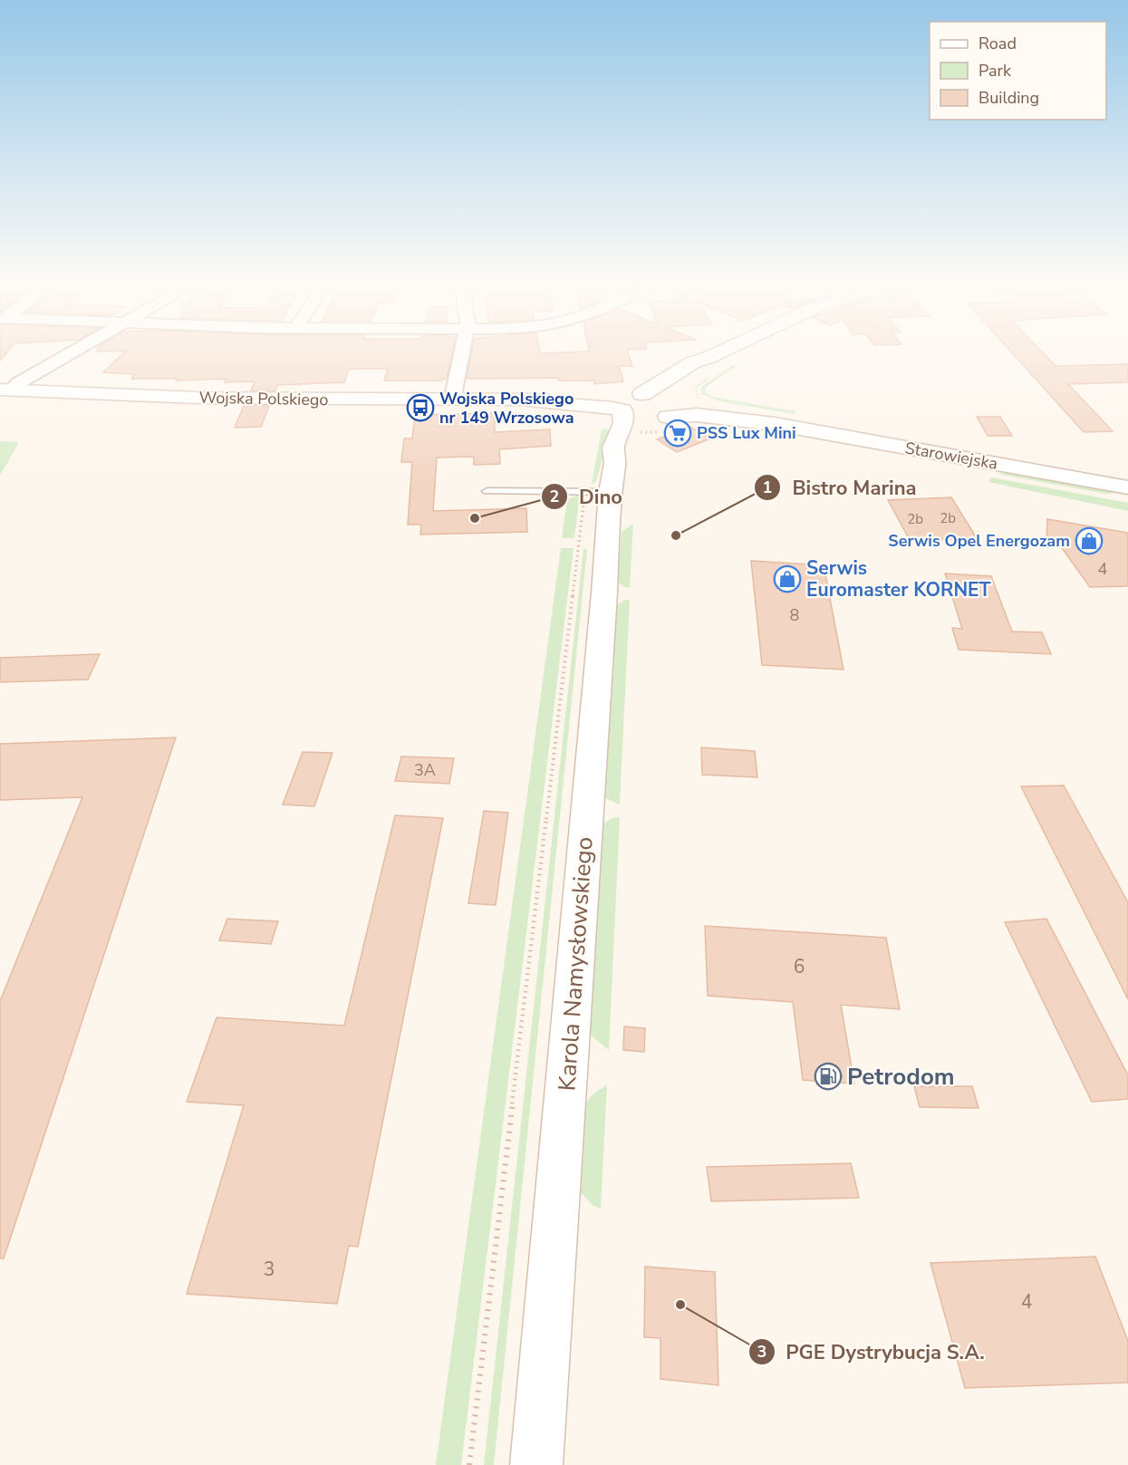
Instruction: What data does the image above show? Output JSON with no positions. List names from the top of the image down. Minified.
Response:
{"streets":{"street":["Wojska Polskiego","Starowiejska","Karola Namysłowskiego"]},"crossings":[["Wojska Polskiego","Starowiejska"]],"places":{"bus stop":["Wojska Polskiego nr 149 Wrzosowa"],"supermarket":["PSS Lux Mini"],"other":["Dino","Bistro Marina","PGE Dystrybucja S.A."],"shop":["Serwis Opel Energozam","Serwis Euromaster KORNET"],"fuel station":["Petrodom"]},"house_numbers":["2b","2b","4","8","3A","6","3","4"],"legend":["Road","Park","Building"]}
